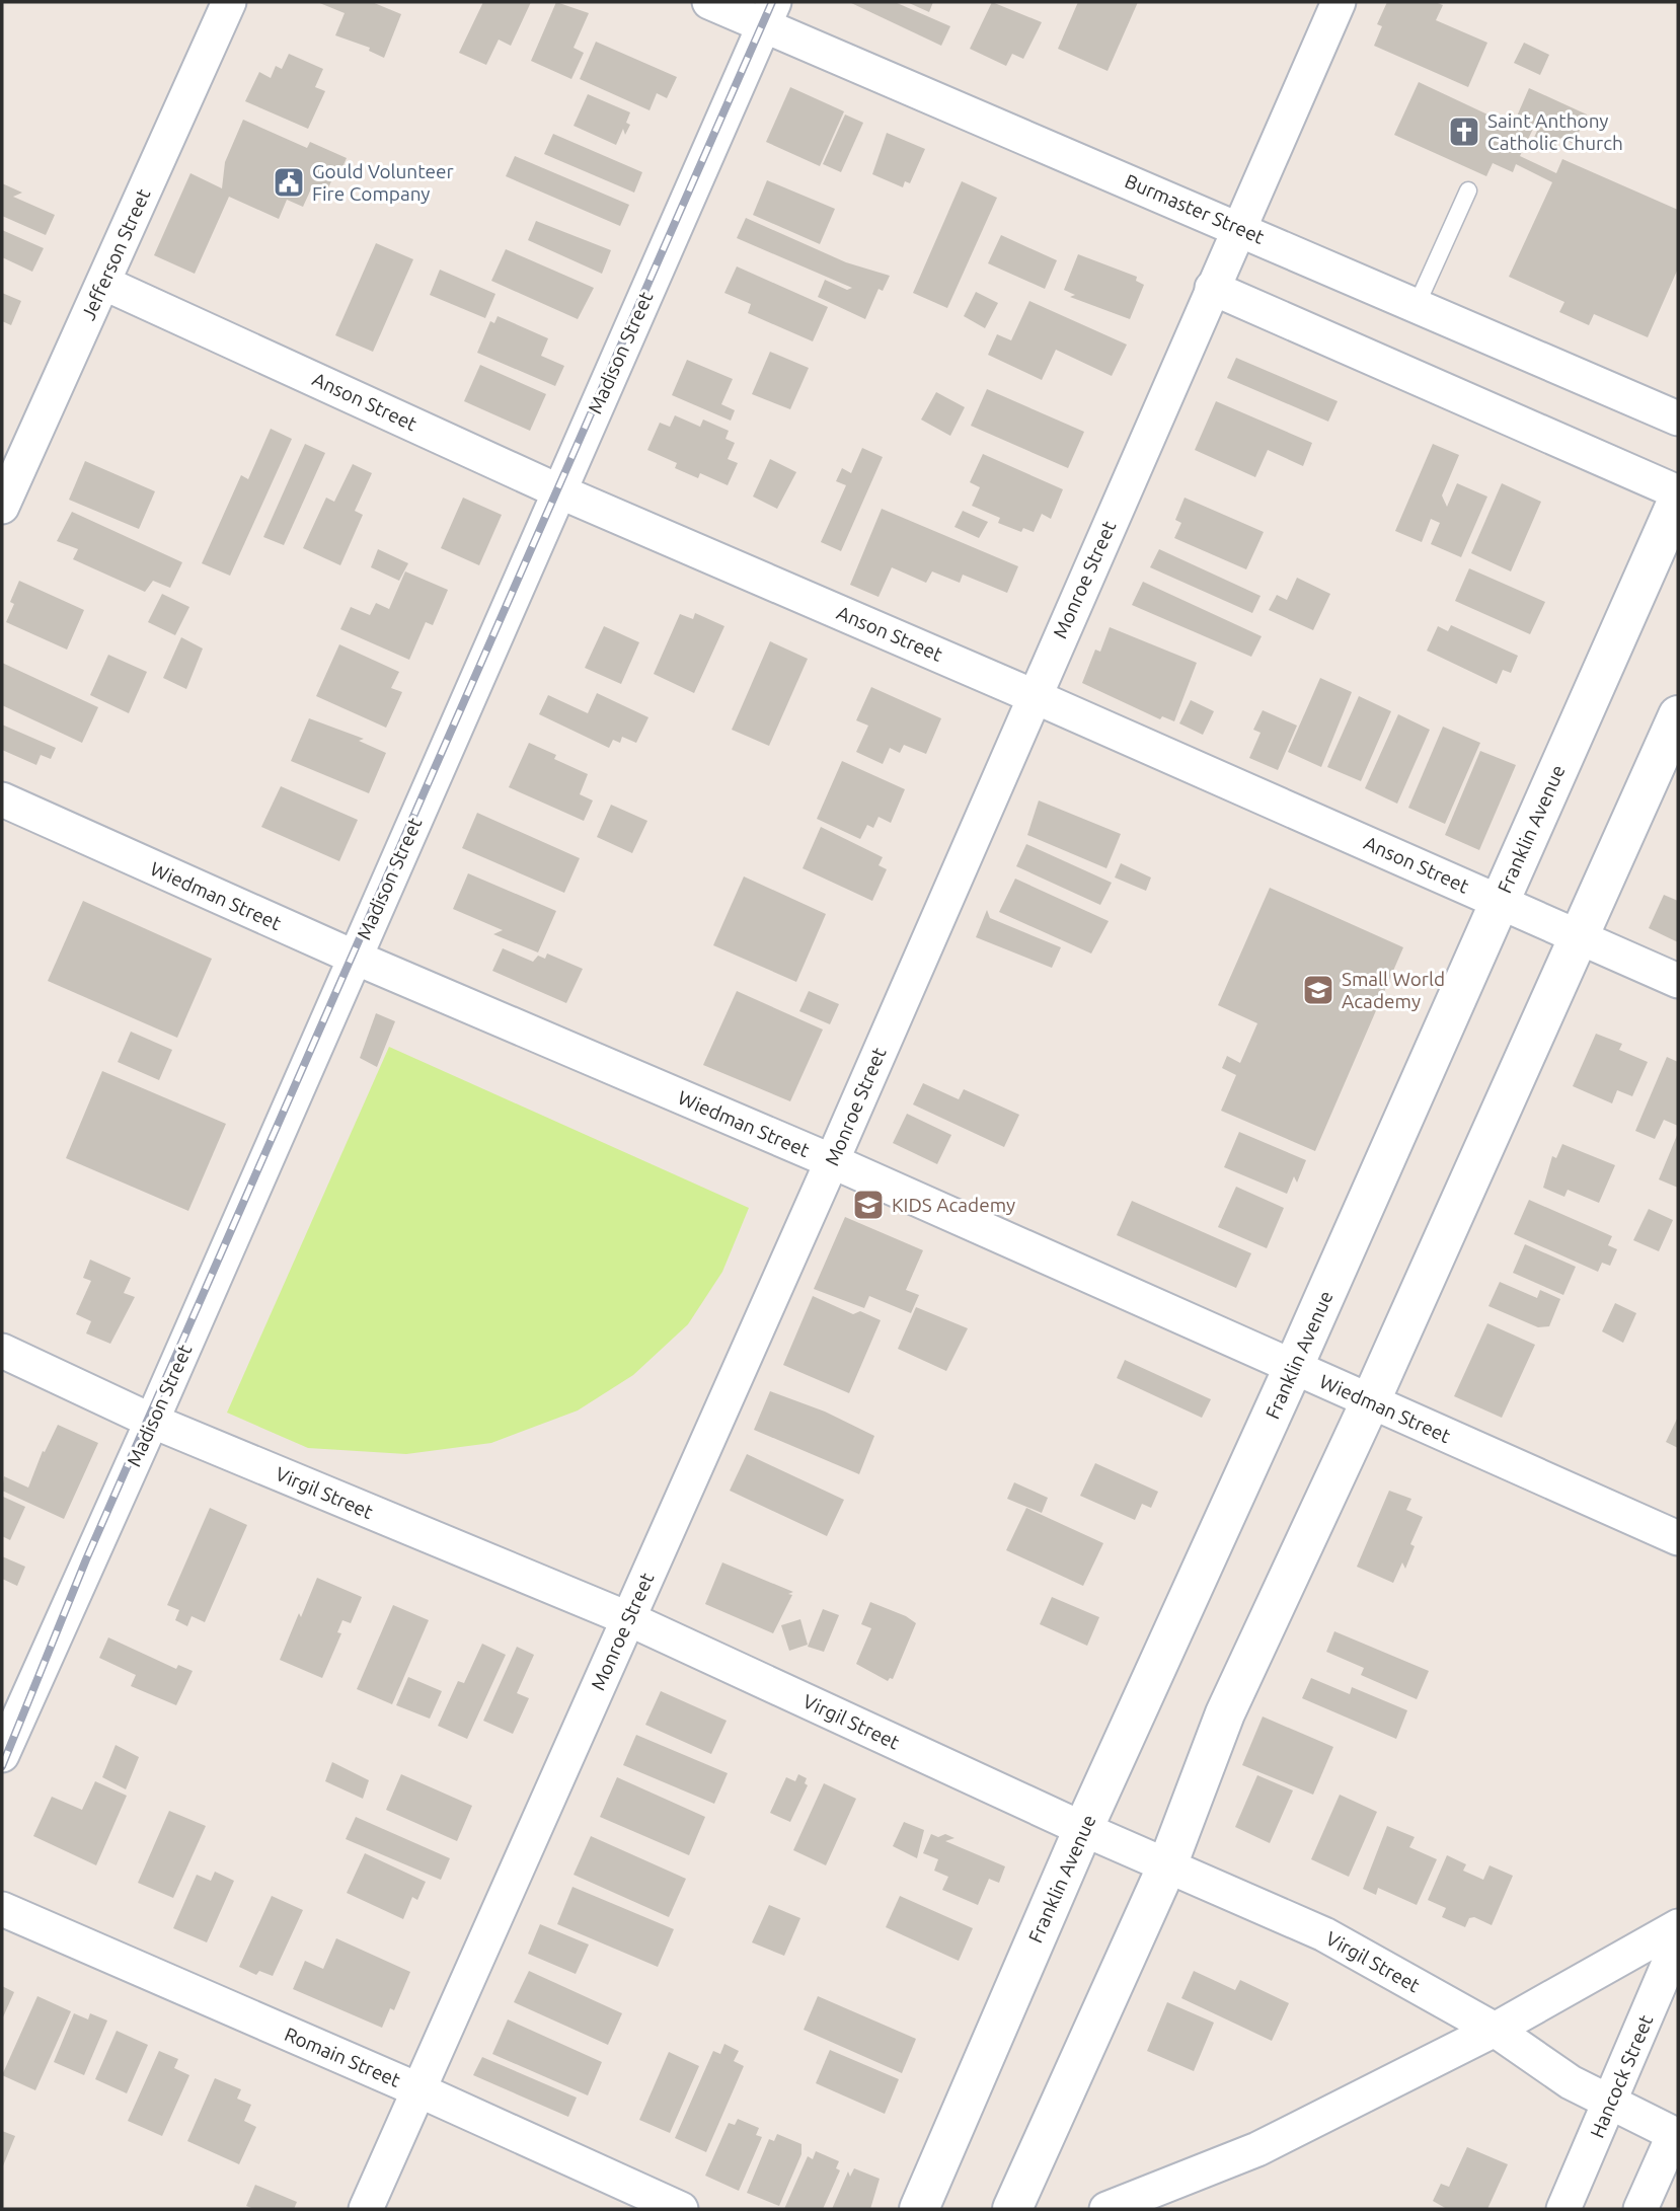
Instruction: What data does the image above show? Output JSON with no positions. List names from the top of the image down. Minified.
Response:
{"streets":{"main road":["Franklin Avenue"],"street":["Burmaster Street","Jefferson Street","Madison Street","Anson Street","Monroe Street","Wiedman Street","Virgil Street","Romain Street","Hancock Street"]},"crossings":[["Burmaster Street","Madison Street"],["Burmaster Street","Monroe Street"],["Jefferson Street","Anson Street"],["Madison Street","Anson Street"],["Madison Street","Wiedman Street"],["Madison Street","Virgil Street"],["Anson Street","Monroe Street"],["Anson Street","Franklin Avenue"],["Monroe Street","Wiedman Street"],["Monroe Street","Virgil Street"],["Monroe Street","Romain Street"],["Franklin Avenue","Wiedman Street"],["Franklin Avenue","Virgil Street"],["Virgil Street","Hancock Street"]],"places":{"church":["Saint Anthony Catholic Church"],"public building":["Gould Volunteer Fire Company"],"school or university":["Small World Academy","KIDS Academy"]}}
